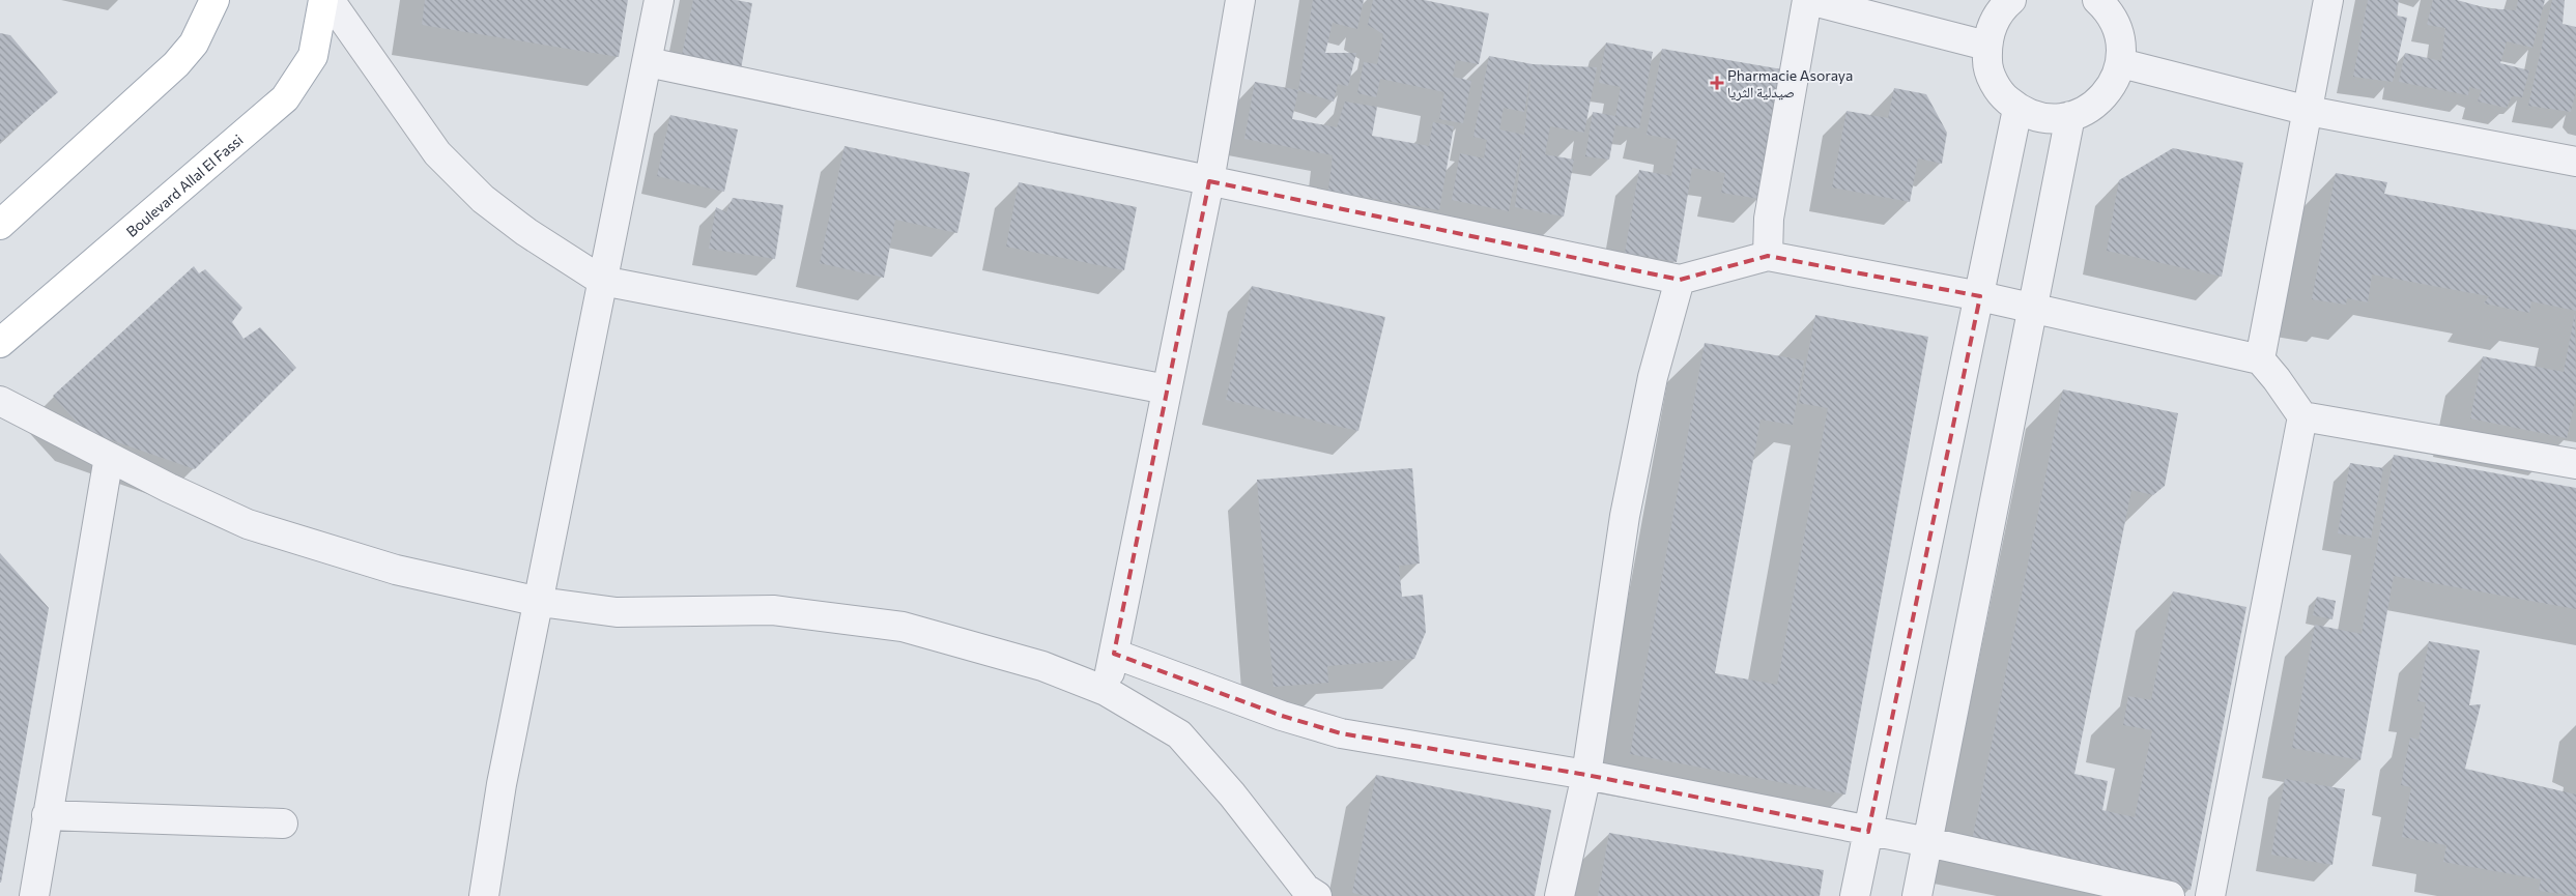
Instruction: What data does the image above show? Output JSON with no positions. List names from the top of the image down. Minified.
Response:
{"streets":{"main road":["Boulevard Allal El Fassi"]},"places":{"health":["Pharmacie Asoraya صيدلية الثريا"]}}
